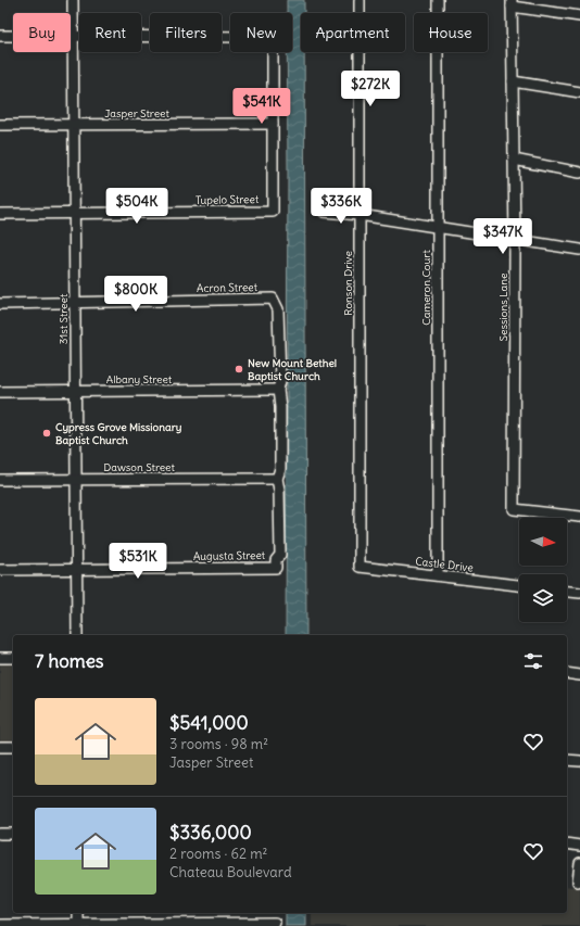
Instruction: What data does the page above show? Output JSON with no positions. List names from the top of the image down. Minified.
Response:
{"streets":{"street":["Jasper Street","Tupelo Street","Ronson Drive","Acron Street","Cameron Court","Sessions Lane","31st Street","Albany Street","Dawson Street","Augusta Street","Castle Drive"]},"crossings":[["Jasper Street","Tupelo Street"],["Jasper Street","31st Street"],["Tupelo Street","31st Street"],["Ronson Drive","Castle Drive"],["Acron Street","31st Street"],["Acron Street","Albany Street"],["Cameron Court","Castle Drive"],["31st Street","Albany Street"],["31st Street","Dawson Street"],["31st Street","Augusta Street"],["Dawson Street","Augusta Street"]],"places":["New Mount Bethel Baptist Church","Cypress Grove Missionary Baptist Church"],"north":"right","page":{"chip":["Buy","Rent","Filters","New","Apartment","House"],"price":["$272K","$541K","$504K","$336K","$347K","$800K","$531K"],"heading":"7 homes","list":[{"name":"$541,000","note":"3 rooms · 98 m² · Jasper Street"},{"name":"$336,000","note":"2 rooms · 62 m² · Chateau Boulevard"}]}}
